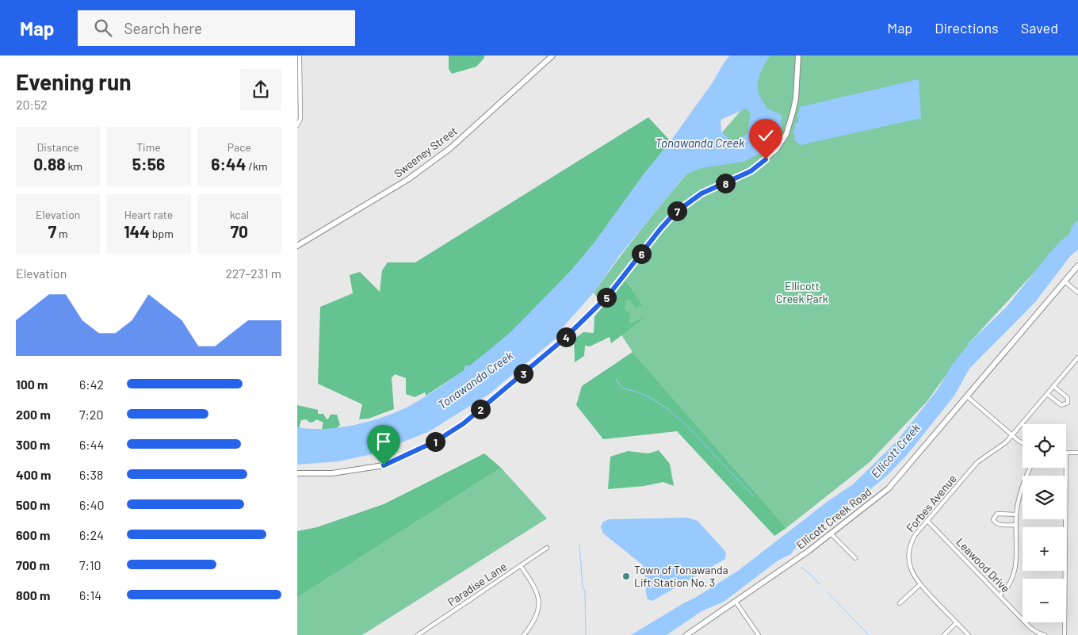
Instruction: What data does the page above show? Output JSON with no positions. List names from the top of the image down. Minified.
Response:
{"streets":{"street":["Sweeney Street","Forbes Avenue","Ellicott Creek Road","Leawood Drive","Paradise Lane"]},"crossings":[["Forbes Avenue","Leawood Drive"]],"water":["Tonawanda Creek","Ellicott Creek"],"parks":["Ellicott Creek Park"],"places":["Town of Tonawanda Lift Station No. 3"],"page":{"header":"Map","search":"Search here","nav":["Map","Directions","Saved"],"heading":["Evening run","20:52"],"stats":[["Distance","0.88 km"],["Time","5:56"],["Pace","6:44 /km"],["Elevation","7 m"],["Heart rate","144 bpm"],["kcal","70"]],"pins":["8","7","6","5","4","3","2","1"],"chart":["Elevation","227–231 m"],"list":[{"name":"100 m","note":"6:42"},{"name":"200 m","note":"7:20"},{"name":"300 m","note":"6:44"},{"name":"400 m","note":"6:38"},{"name":"500 m","note":"6:40"},{"name":"600 m","note":"6:24"},{"name":"700 m","note":"7:10"},{"name":"800 m","note":"6:14"}],"map_buttons":["+","−"]}}
